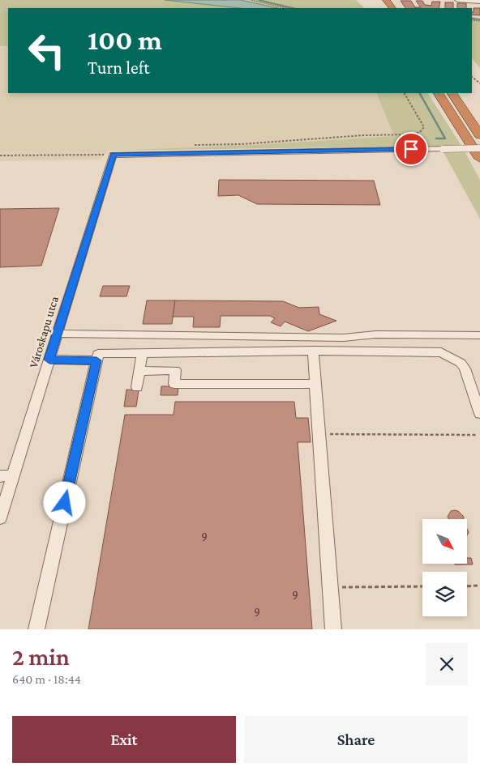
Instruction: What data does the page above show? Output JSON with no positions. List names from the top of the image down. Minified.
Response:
{"streets":{"street":["Városkapu utca"]},"house_numbers":["9","9","9"],"north":"bottom right","page":{"turn":["100 m","Turn left"],"heading":["2 min","640 m · 18:44"],"buttons":["Exit","Share"]}}
